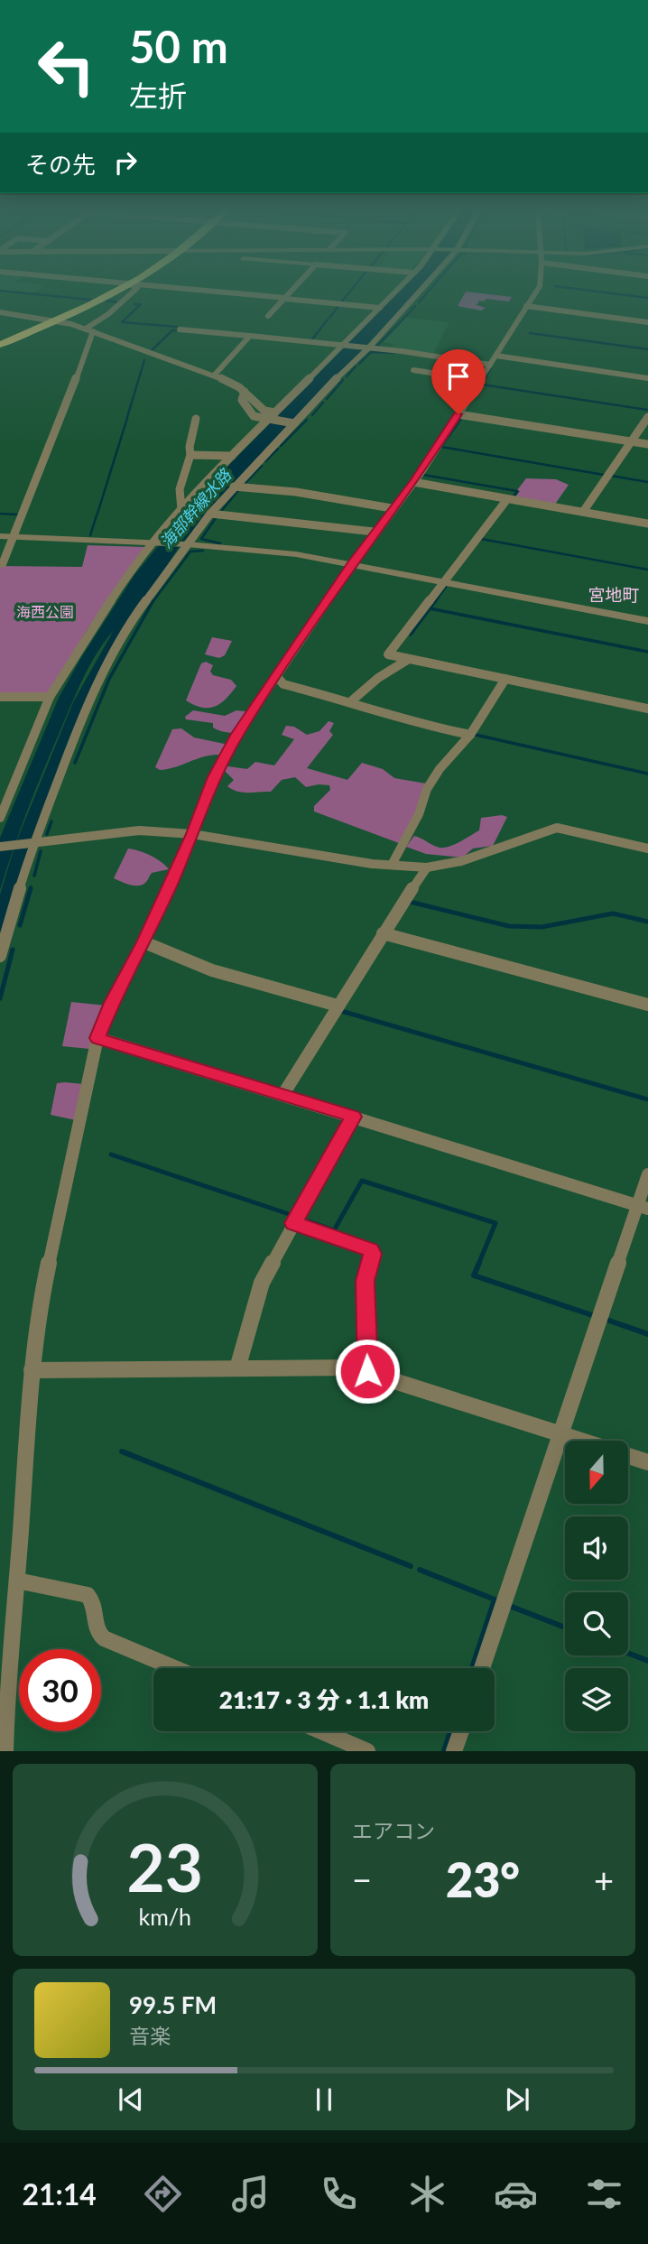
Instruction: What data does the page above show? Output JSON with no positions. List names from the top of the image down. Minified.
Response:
{"districts":["宮地町"],"water":["海部幹線水路"],"parks":["海西公園"],"north":"bottom","page":{"turn":["50 m","左折"],"then":"その先","limit":"30","trip":"21:17 · 3 分 · 1.1 km","tile":"エアコン","heat":["−","23°","+"],"song":["99.5 FM","音楽"],"tabs":"21:14","gauge":["23","km/h"]}}
